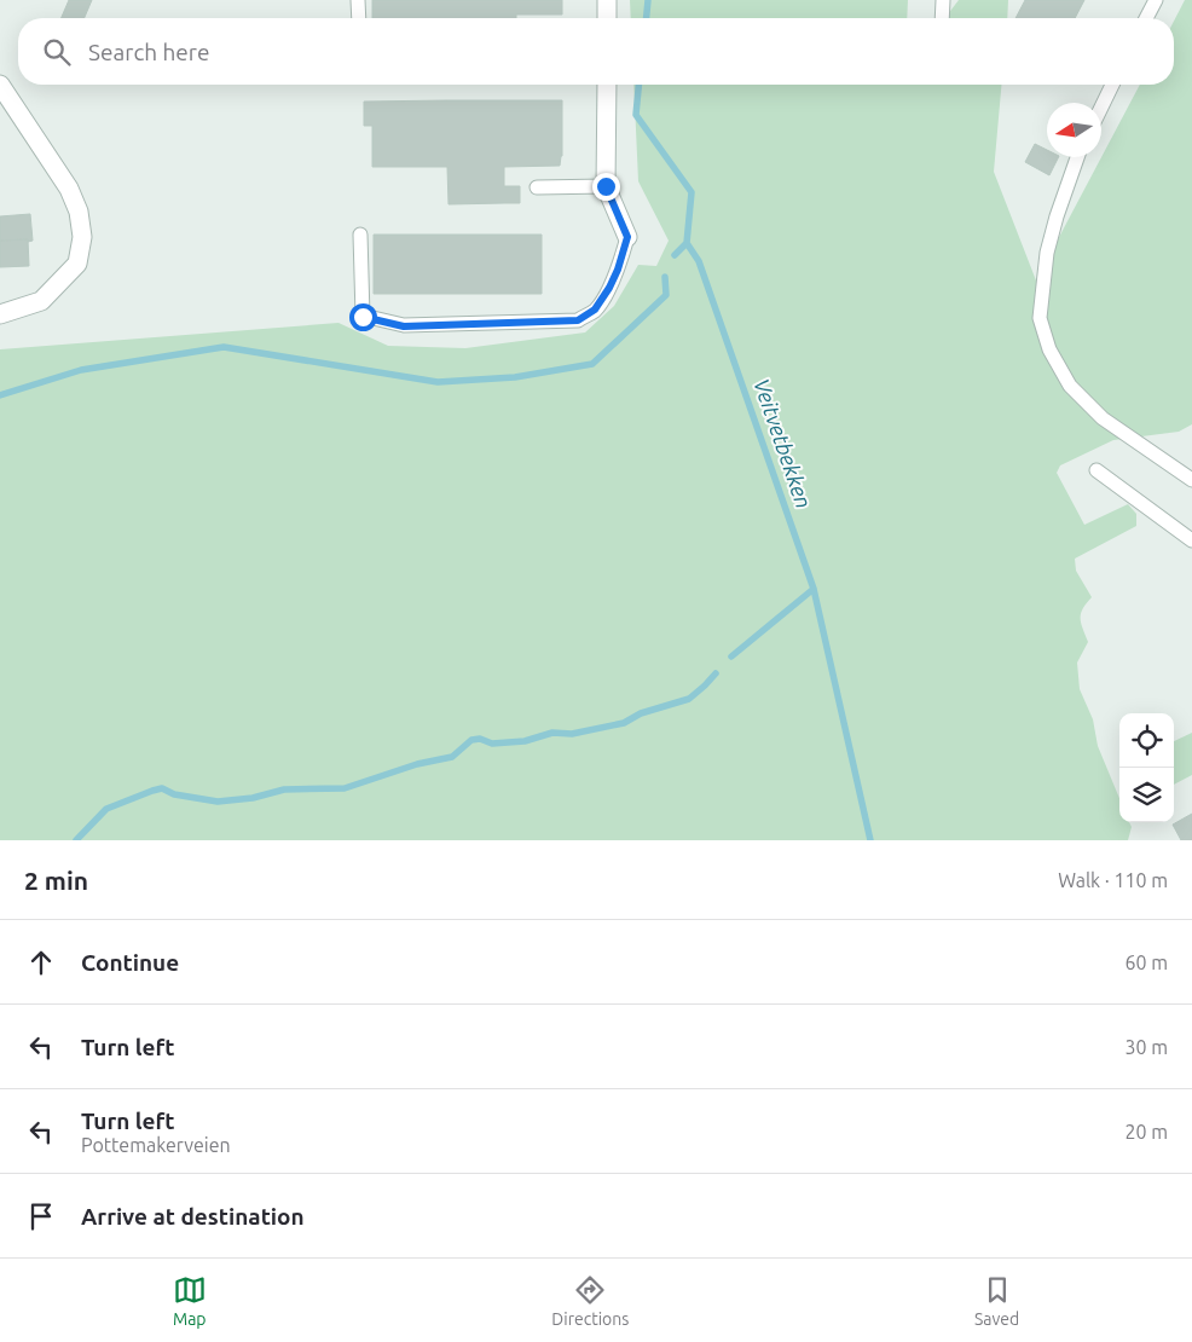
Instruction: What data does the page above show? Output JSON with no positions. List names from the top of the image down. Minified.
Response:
{"water":["Veitvetbekken"],"north":"left","page":{"search":"Search here","heading":["2 min","Walk · 110 m"],"list":[["Continue","60 m"],["Turn left","30 m"],["Turn left","Pottemakerveien","20 m"],"Arrive at destination"],"nav":["Map","Directions","Saved"]}}
